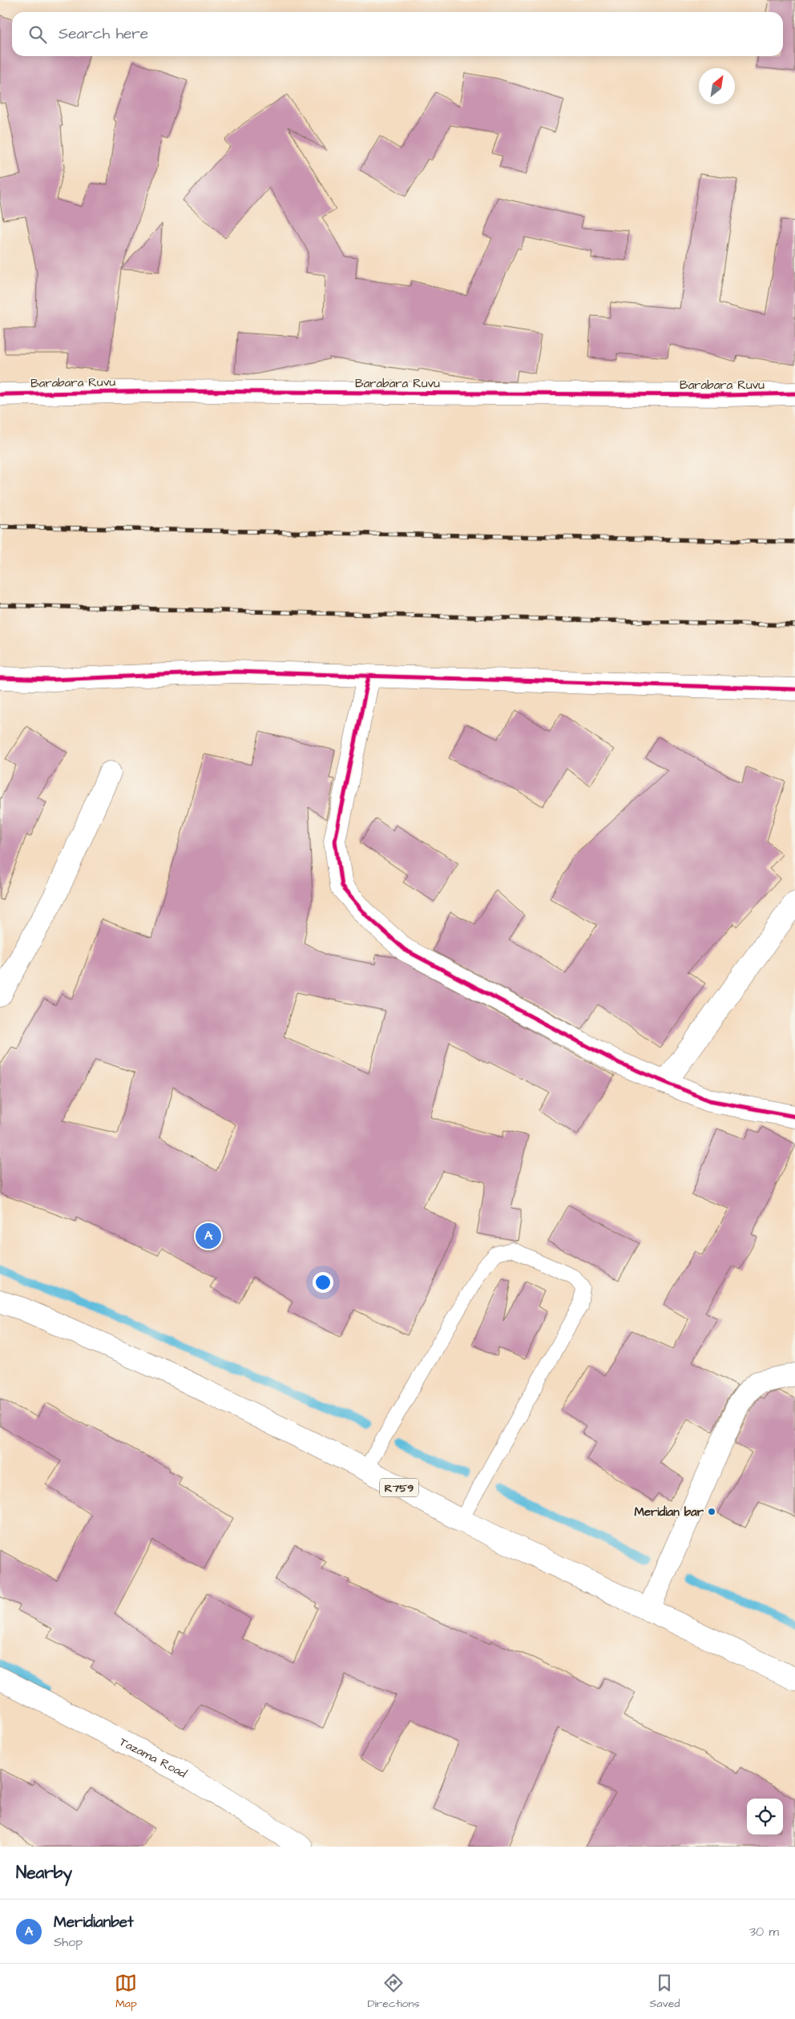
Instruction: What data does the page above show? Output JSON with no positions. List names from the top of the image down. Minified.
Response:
{"streets":{"street":["Barabara Ruvu","R759","Tazama Road"]},"places":["Meridian bar"],"north":"top right","page":{"search":"Search here","pins":"A","heading":"Nearby","list":[{"mark":"A","name":"Meridianbet","note":"Shop","value":"30 m"}],"nav":["Map","Directions","Saved"]}}
